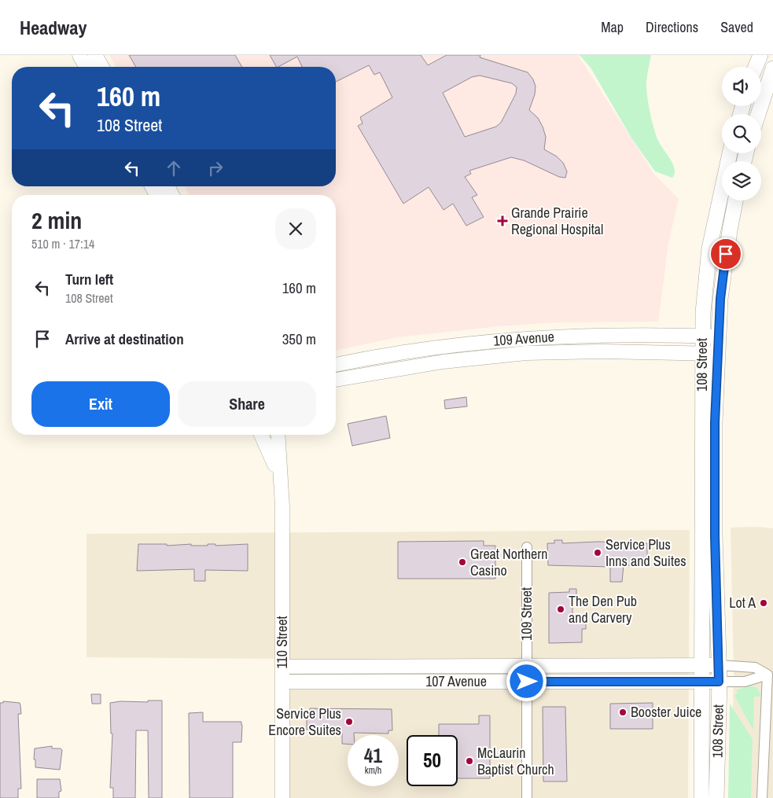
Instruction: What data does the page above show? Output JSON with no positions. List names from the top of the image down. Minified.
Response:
{"streets":{"main road":["108 Street"],"street":["109 Avenue","109 Street","110 Street","107 Avenue"]},"crossings":[["109 Avenue","108 Street"],["108 Street","107 Avenue"],["109 Street","107 Avenue"],["110 Street","107 Avenue"]],"places":{"health":["Grande Prairie Regional Hospital"],"other":["Service Plus Inns and Suites","Great Northern Casino","Lot A","The Den Pub and Carvery","Booster Juice","Service Plus Encore Suites","McLaurin Baptist Church"]},"page":{"header":"Headway","nav":["Map","Directions","Saved"],"turn":["160 m","108 Street"],"heading":["2 min","510 m · 17:14"],"list":[{"name":"Turn left","note":"108 Street","value":"160 m"},{"name":"Arrive at destination","value":"350 m"}],"buttons":["Exit","Share"],"speed":"41 km/h","limit":"50"}}
